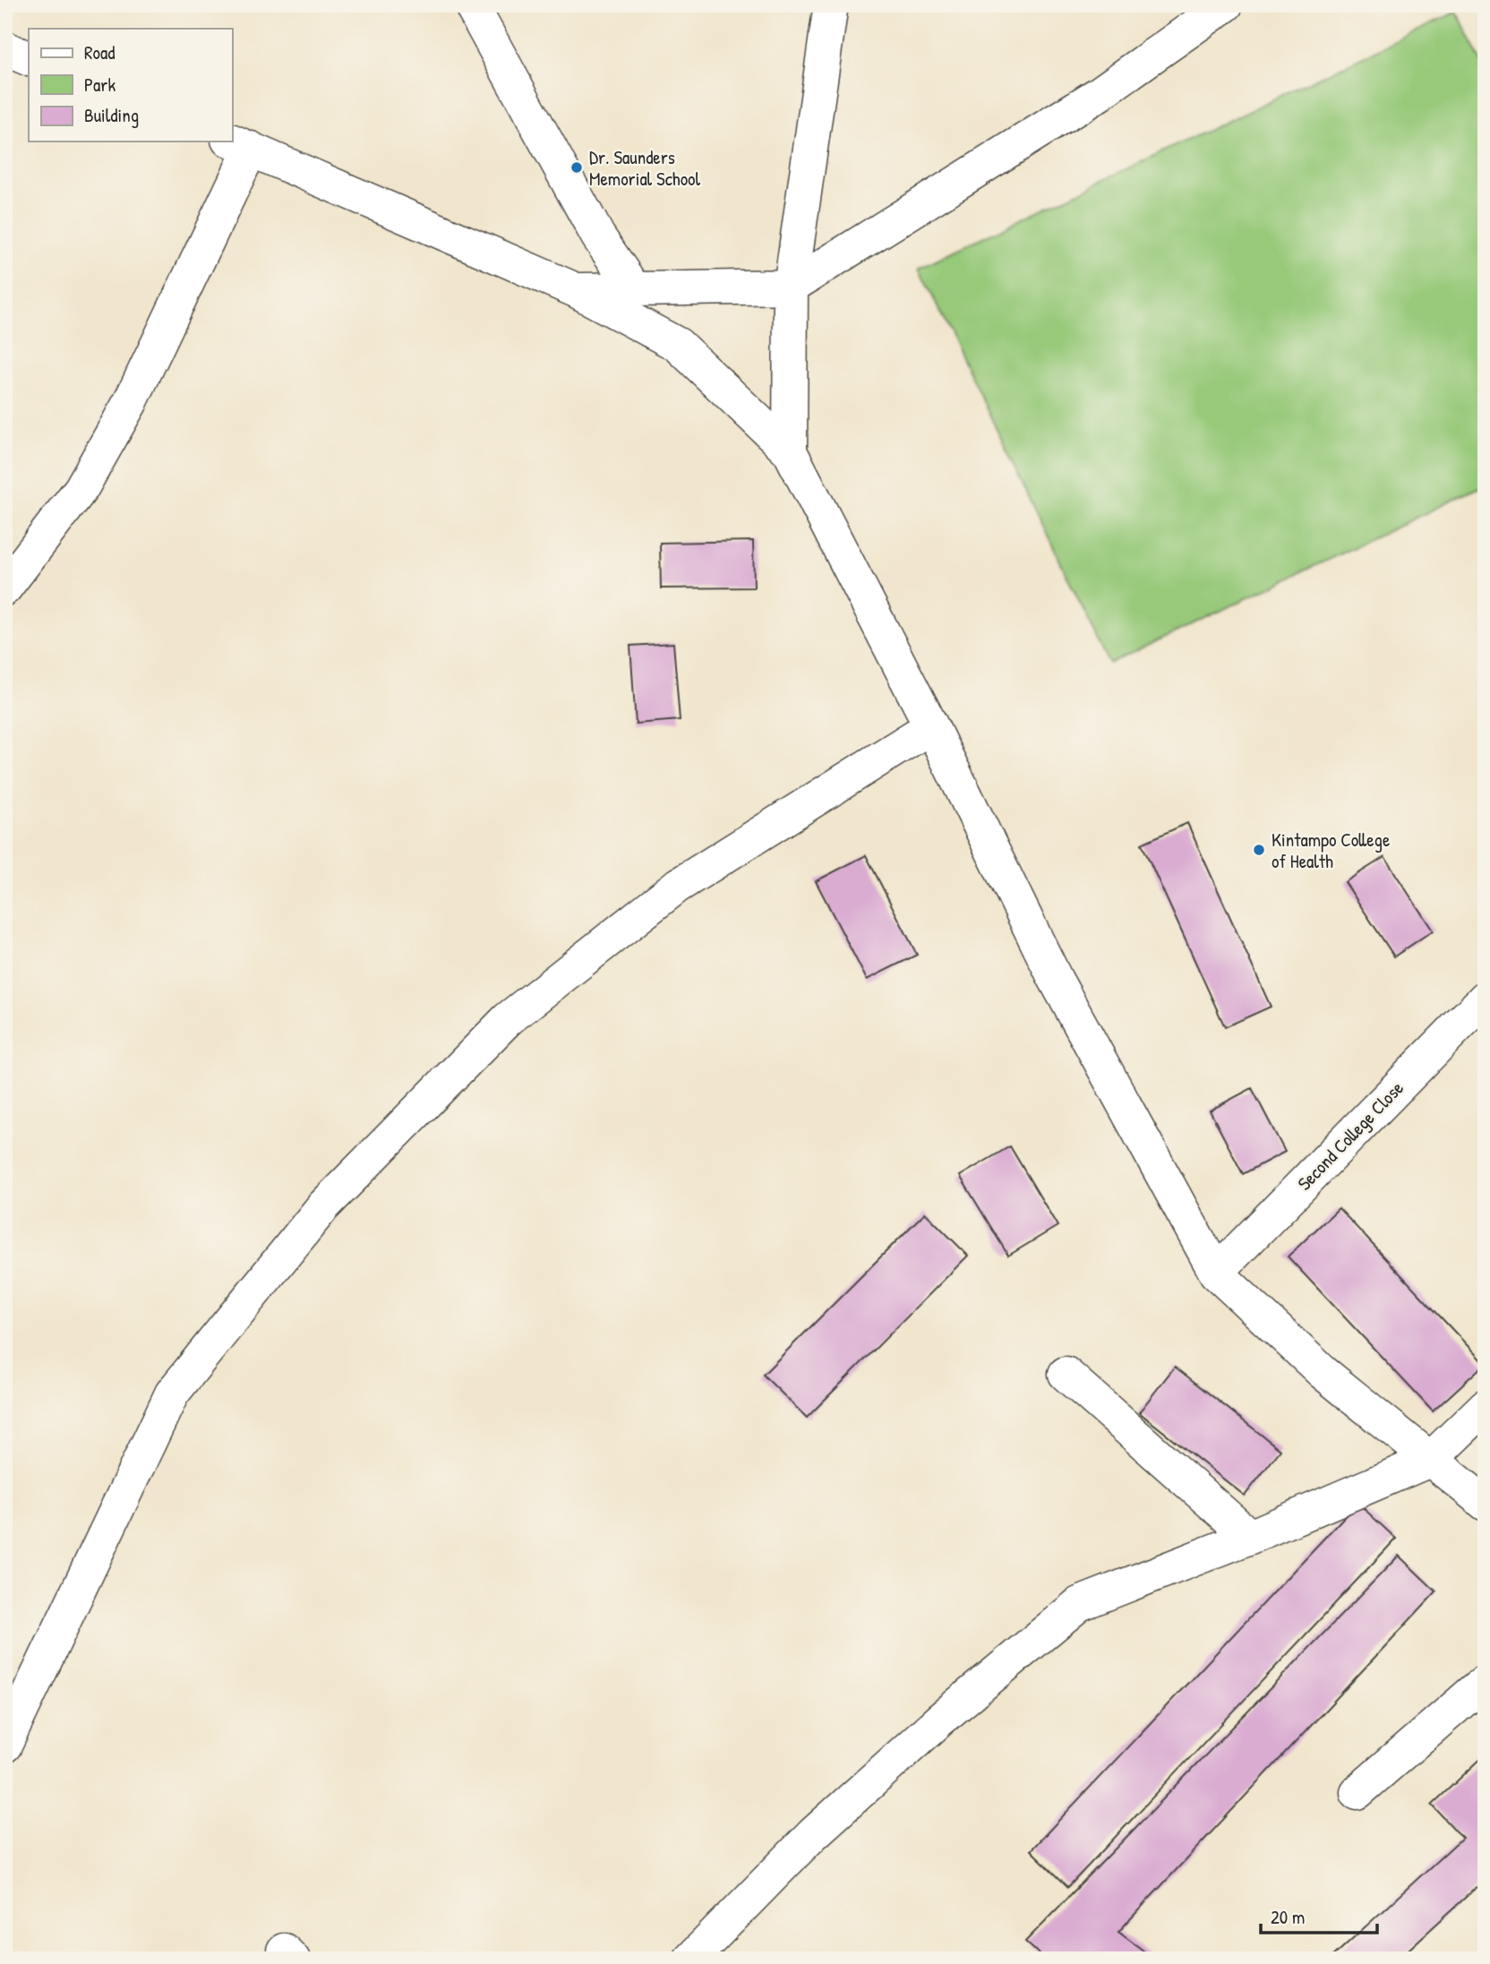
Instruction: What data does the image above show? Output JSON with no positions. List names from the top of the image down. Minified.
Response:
{"streets":{"street":["Second College Close"]},"places":["Dr. Saunders Memorial School","Kintampo College of Health"],"legend":["Road","Park","Building"],"scale_bar":"20 m"}
